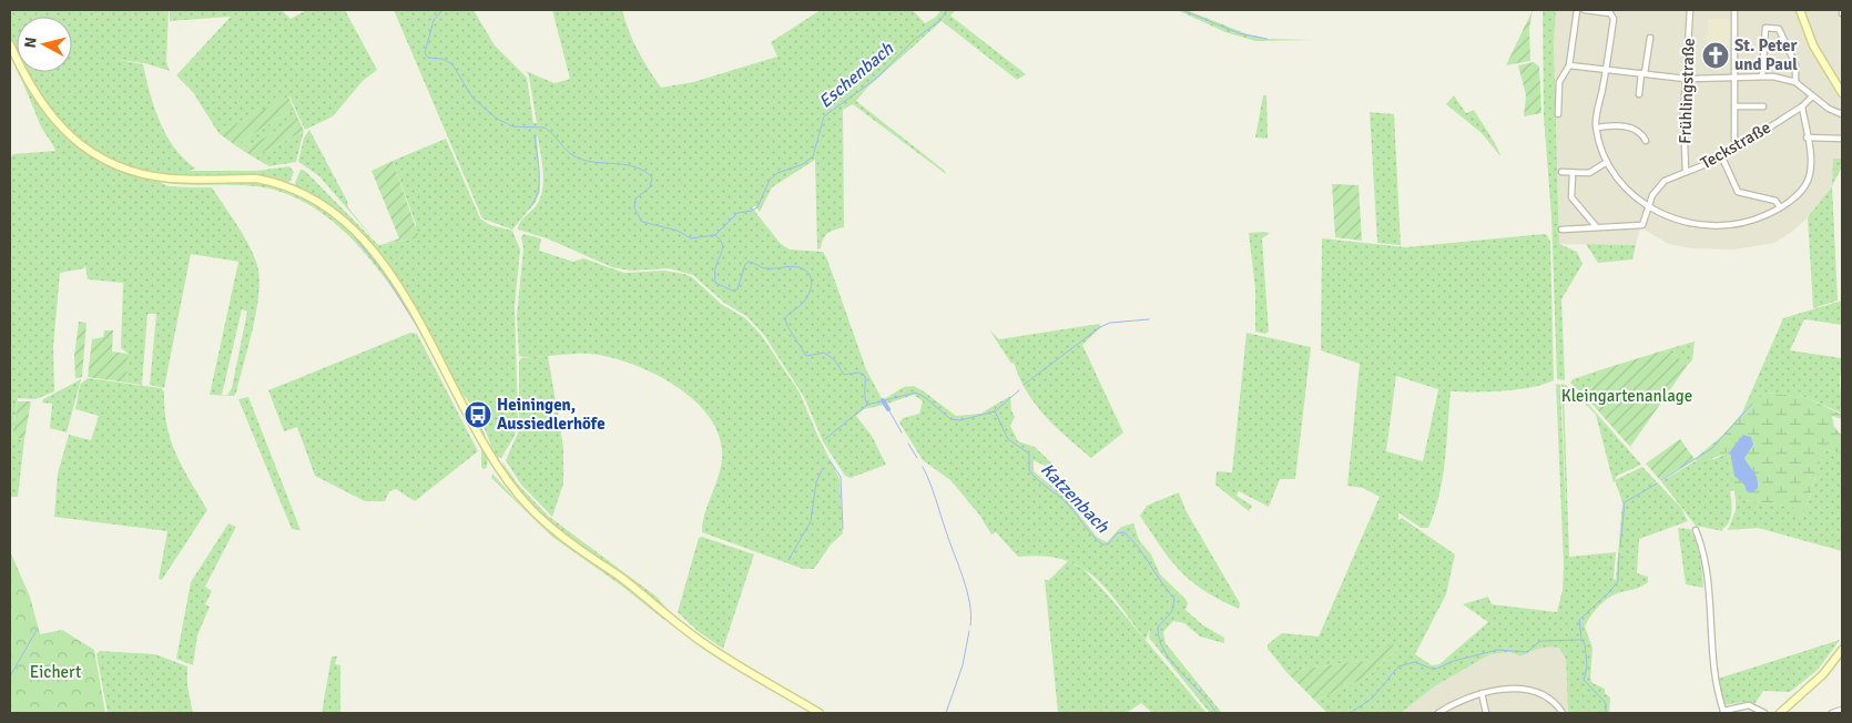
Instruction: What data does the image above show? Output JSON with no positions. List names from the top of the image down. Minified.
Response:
{"streets":{"street":["Frühlingstraße","Teckstraße"]},"crossings":[["Frühlingstraße","Teckstraße"]],"water":["Eschenbach","Katzenbach"],"parks":["Kleingartenanlage","Eichert"],"places":{"church":["St. Peter und Paul"],"bus stop":["Heiningen, Aussiedlerhöfe"]},"north":"left"}
